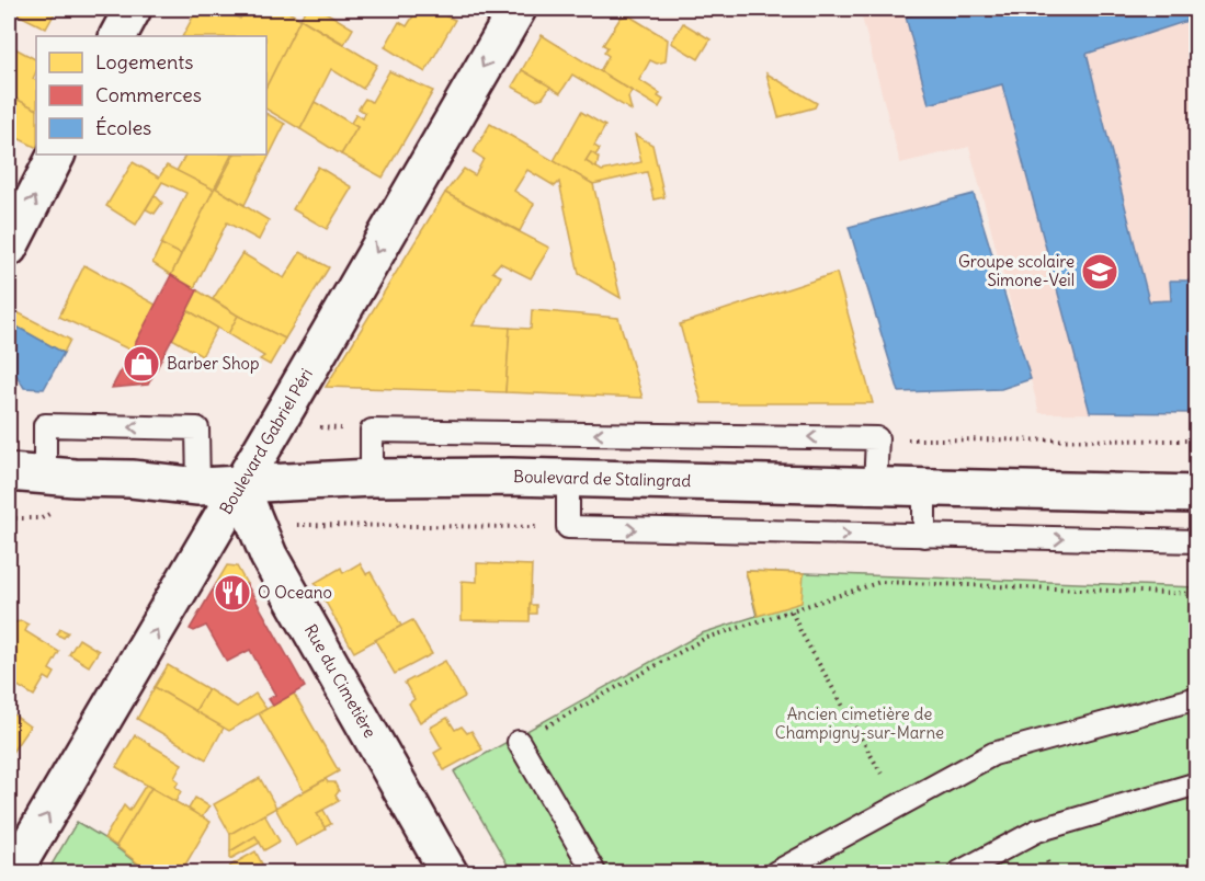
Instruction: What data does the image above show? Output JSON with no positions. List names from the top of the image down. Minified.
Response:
{"streets":{"street":["Boulevard Gabriel Péri","Boulevard de Stalingrad","Rue du Cimetière"]},"crossings":[["Boulevard Gabriel Péri","Boulevard de Stalingrad"],["Boulevard Gabriel Péri","Rue du Cimetière"],["Boulevard de Stalingrad","Rue du Cimetière"]],"parks":["Ancien cimetière de Champigny-sur-Marne"],"places":{"school or university":["Groupe scolaire Simone-Veil"],"shop":["Barber Shop"],"restaurant":["O Oceano"]},"legend":["Logements","Commerces","Écoles"]}
